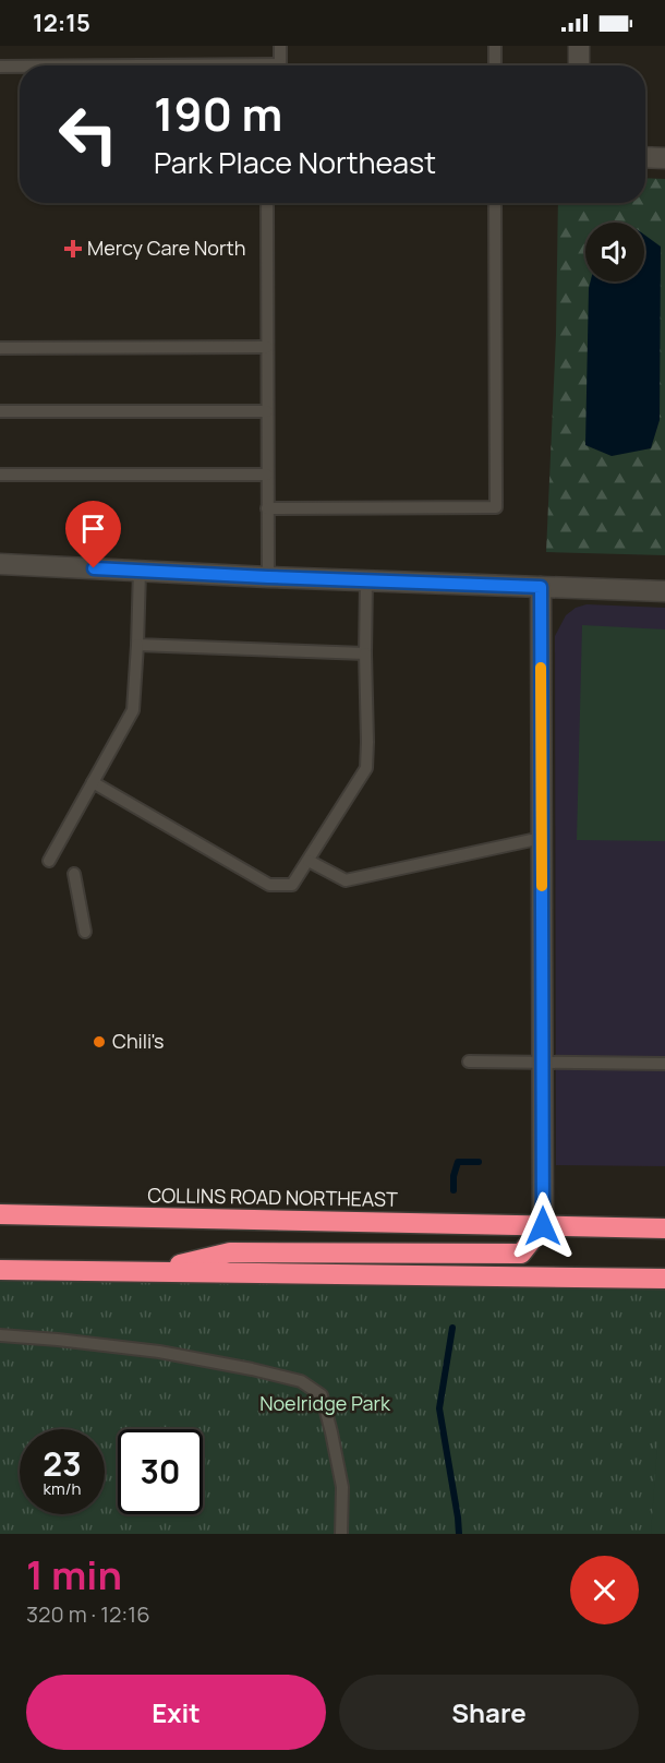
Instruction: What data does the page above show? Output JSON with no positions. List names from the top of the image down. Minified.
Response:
{"streets":{"highway":["COLLINS ROAD NORTHEAST"]},"parks":["Noelridge Park"],"places":{"health":["Mercy Care North"],"other":["Chili's"]},"page":{"status":"12:15","turn":["190 m","Park Place Northeast"],"speed":"23 km/h","limit":"30","heading":["1 min","320 m · 12:16"],"buttons":["Exit","Share"]}}
